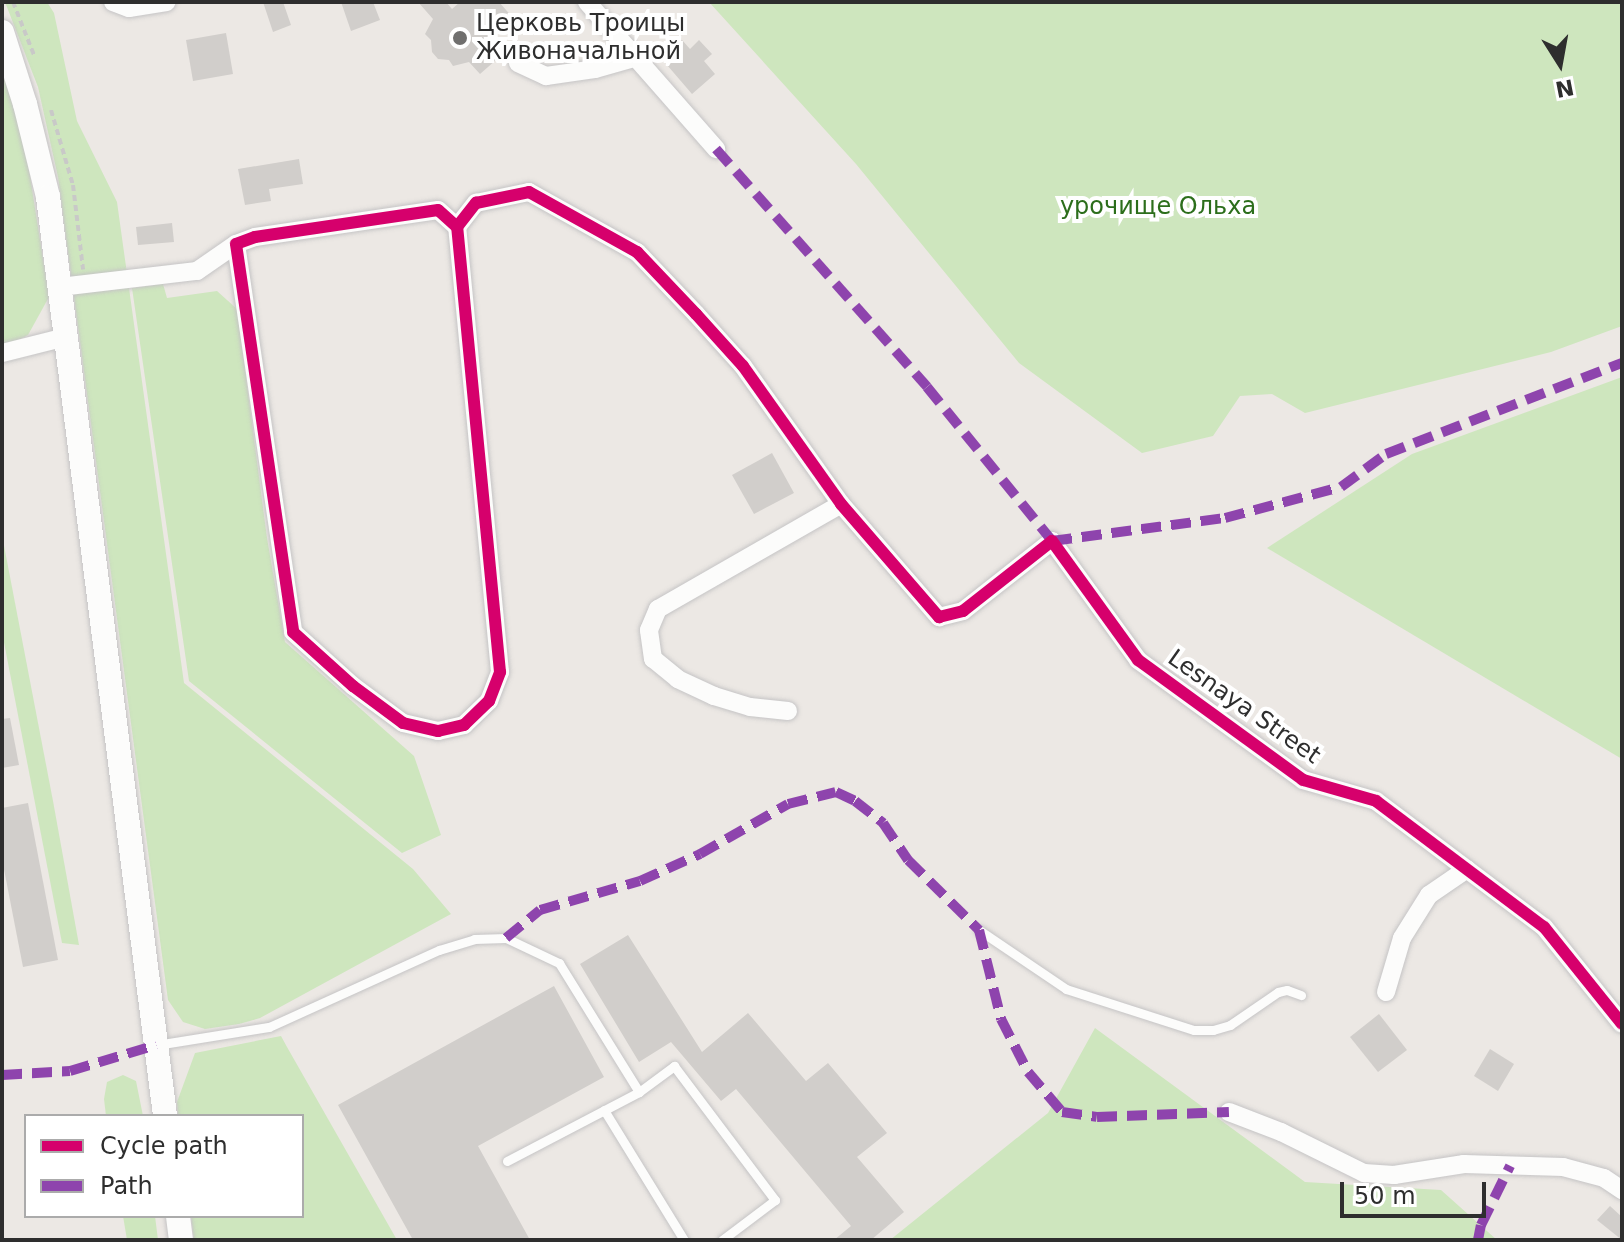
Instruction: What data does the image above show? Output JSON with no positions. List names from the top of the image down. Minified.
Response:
{"streets":{"street":["Lesnaya Street"]},"parks":["урочище Ольха"],"places":["Церковь Троицы Живоначальной"],"legend":["Cycle path","Path"],"scale_bar":"50 m","north":"bottom"}
